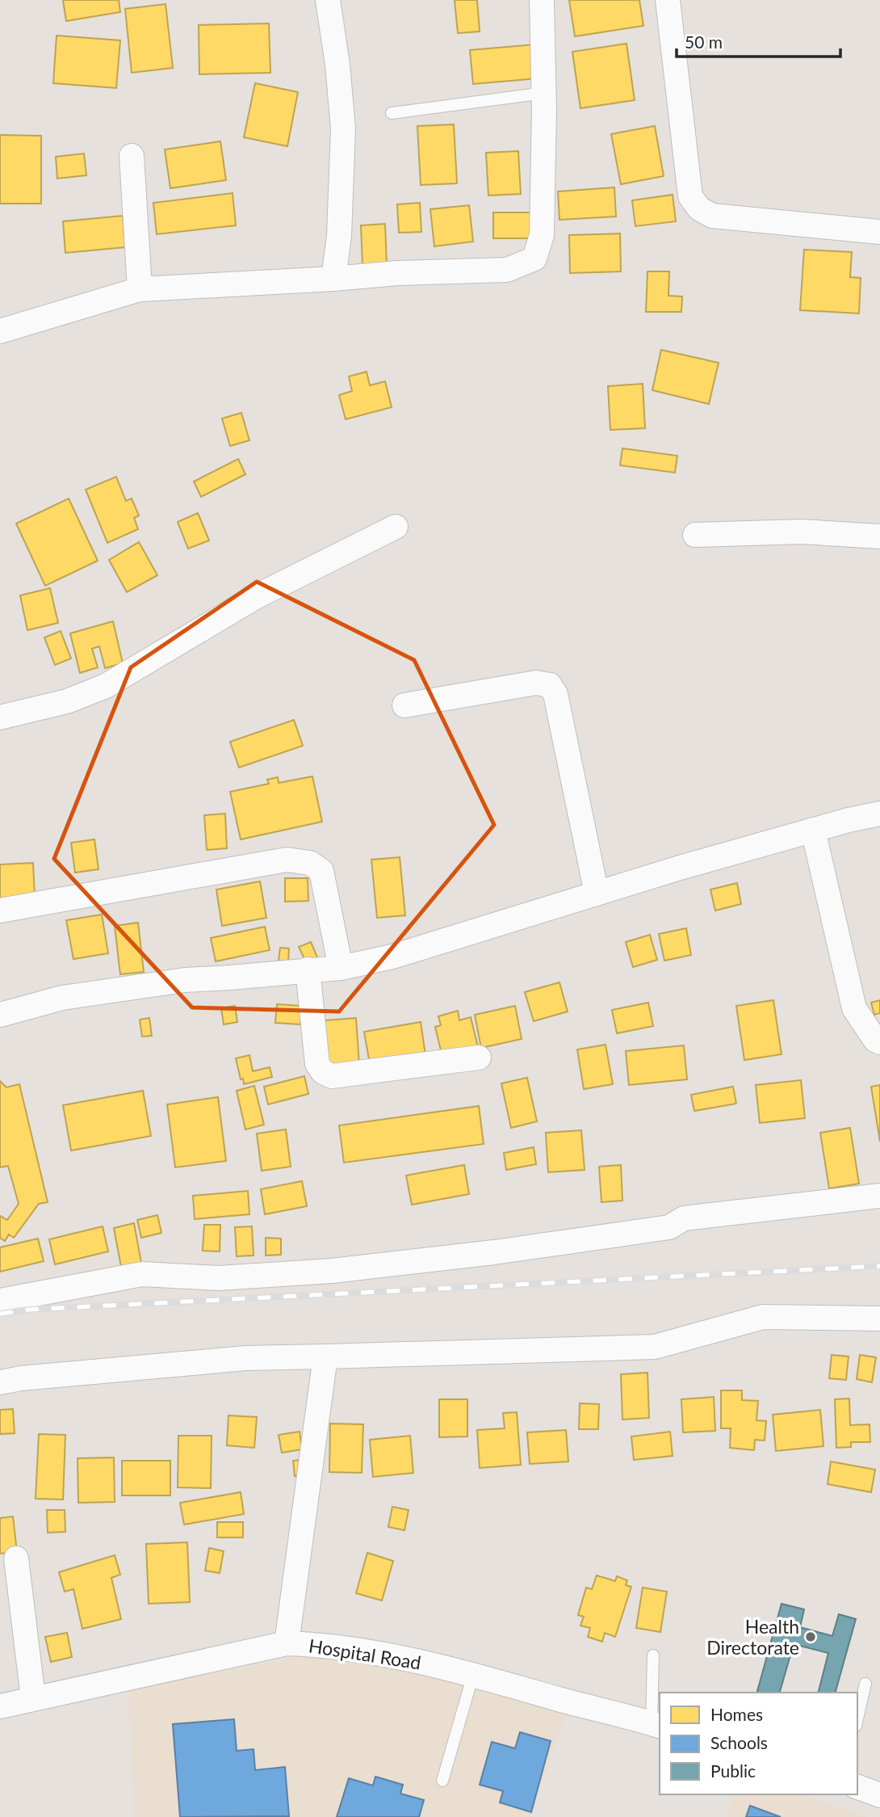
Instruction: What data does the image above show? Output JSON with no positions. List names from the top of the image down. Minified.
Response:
{"streets":{"street":["Hospital Road"]},"places":["Health Directorate"],"legend":["Homes","Schools","Public"],"scale_bar":"50 m"}
